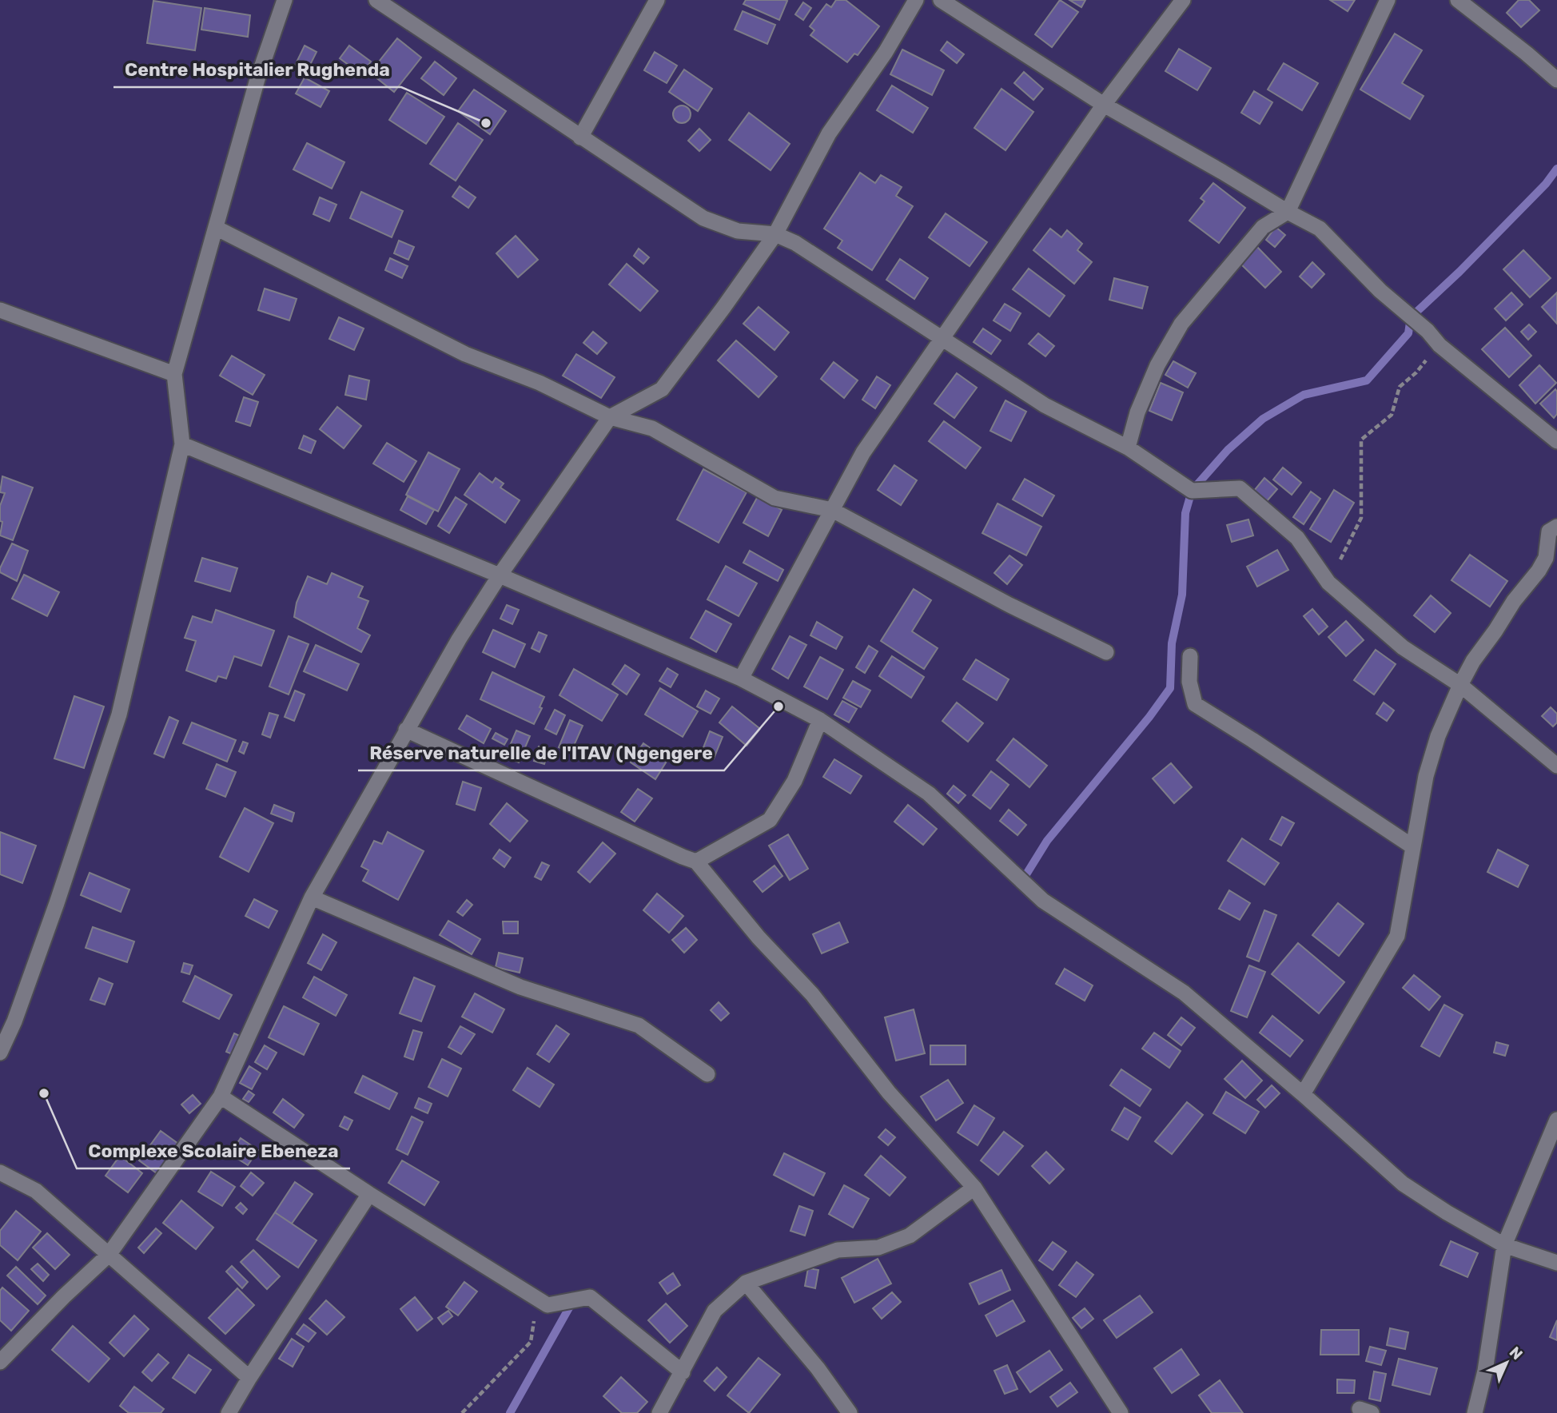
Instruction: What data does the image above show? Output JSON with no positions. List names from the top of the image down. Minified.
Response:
{"places":["Centre Hospitalier Rughenda","Réserve naturelle de l'ITAV (Ngengere","Complexe Scolaire Ebeneza"],"north":"top right"}
